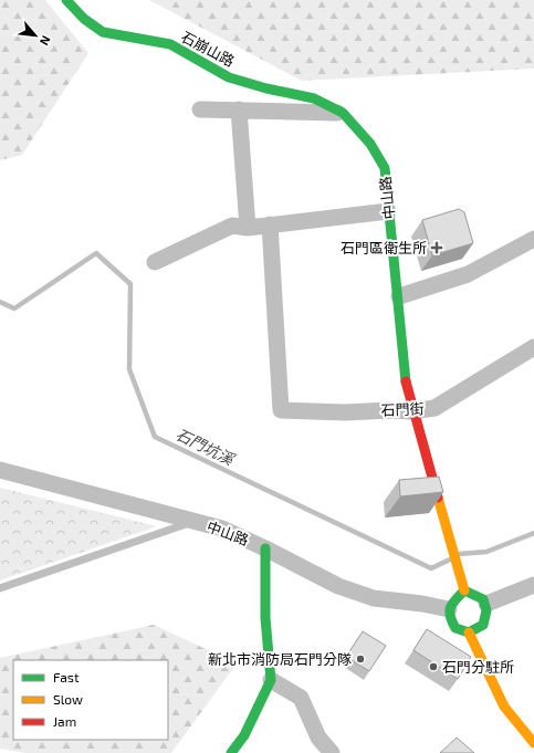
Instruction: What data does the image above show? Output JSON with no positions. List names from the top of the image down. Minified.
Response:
{"streets":{"street":["石崩山路","中山路","石門街"]},"crossings":[["石崩山路","中山路"],["中山路","石門街"]],"water":["石門坑溪"],"places":{"health":["石門區衛生所"],"other":["新北市消防局石門分隊","石門分駐所"]},"legend":["Fast","Slow","Jam"],"north":"bottom right"}
